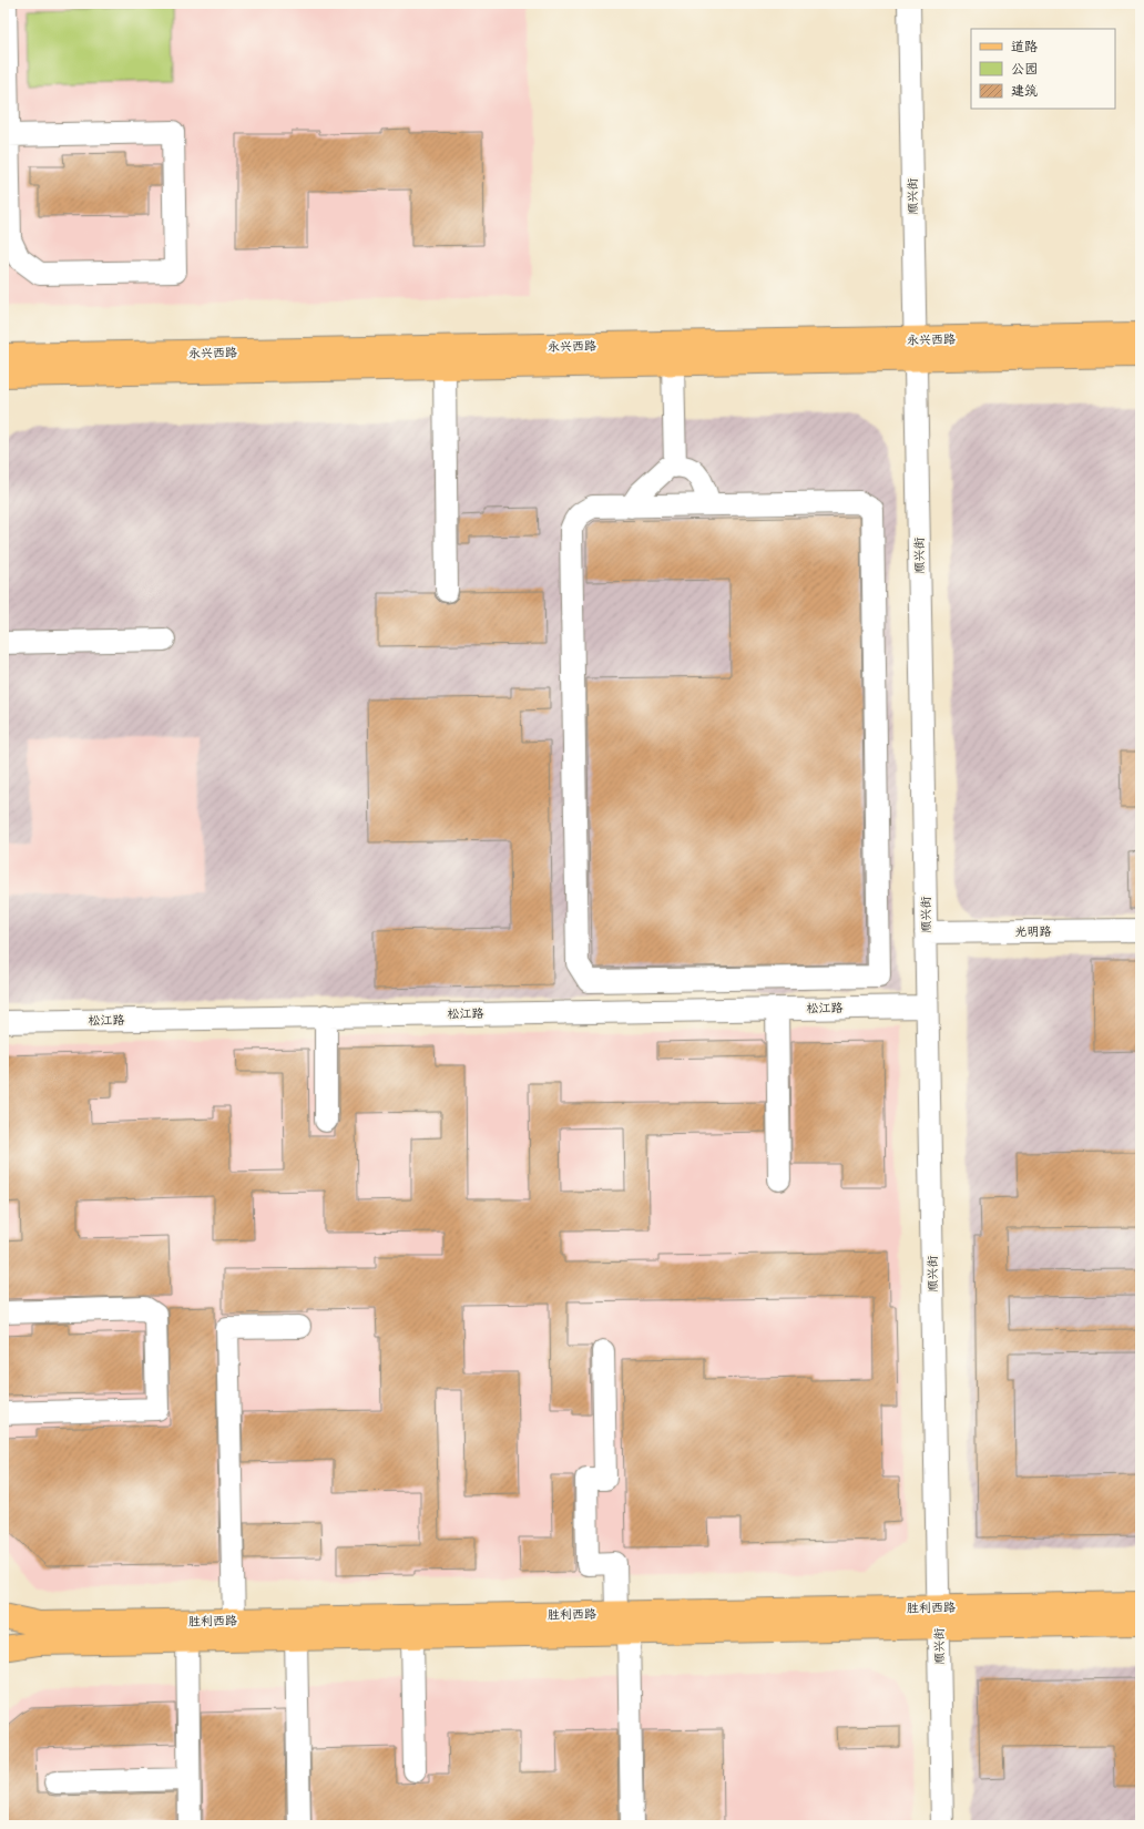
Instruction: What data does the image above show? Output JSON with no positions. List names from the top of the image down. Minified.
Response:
{"streets":{"main road":["永兴西路","胜利西路"],"street":["顺兴街","光明路","松江路"]},"crossings":[["顺兴街","永兴西路"],["顺兴街","光明路"],["顺兴街","松江路"],["顺兴街","胜利西路"]],"legend":["道路","公园","建筑"]}
